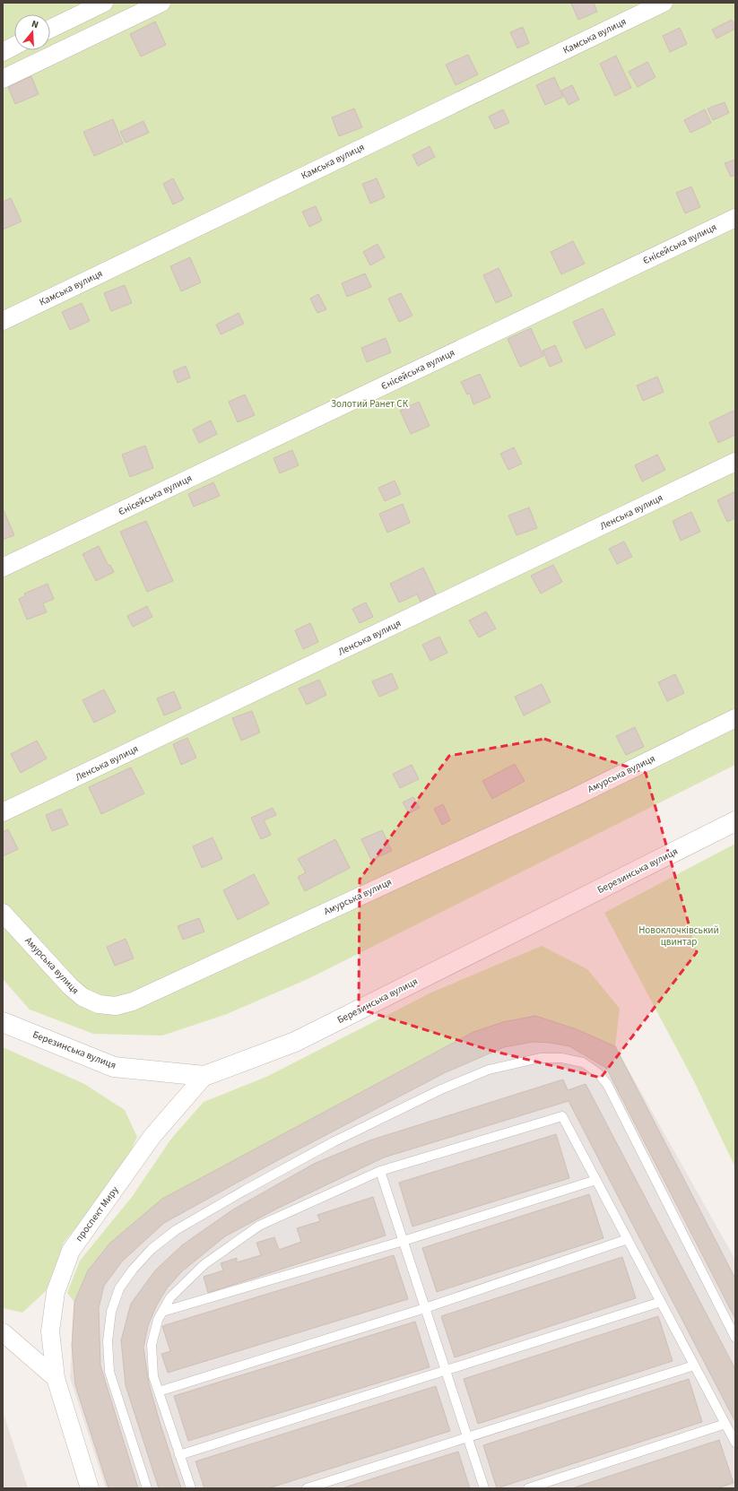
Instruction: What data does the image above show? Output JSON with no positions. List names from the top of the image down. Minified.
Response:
{"streets":{"street":["Камська вулиця","Єнісейська вулиця","Ленська вулиця","Амурська вулиця","Березинська вулиця","проспект Миру"]},"crossings":[["Березинська вулиця","проспект Миру"]],"parks":["Золотий Ранет СК","Новоклочківський цвинтар"],"north":"top"}
